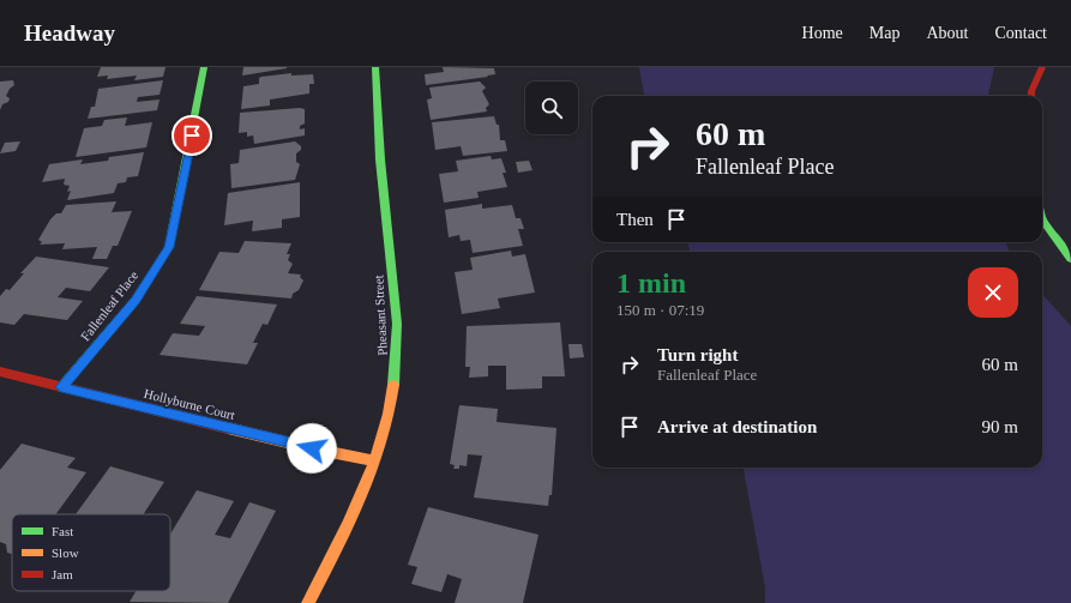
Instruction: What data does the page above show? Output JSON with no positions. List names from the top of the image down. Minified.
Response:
{"streets":{"street":["Fallenleaf Place","Pheasant Street","Hollyburne Court"]},"crossings":[["Fallenleaf Place","Hollyburne Court"],["Pheasant Street","Hollyburne Court"]],"legend":["Fast","Slow","Jam"],"page":{"header":"Headway","nav":["Home","Map","About","Contact"],"turn":["60 m","Fallenleaf Place"],"then":"Then","heading":["1 min","150 m · 07:19"],"list":[{"name":"Turn right","note":"Fallenleaf Place","value":"60 m"},{"name":"Arrive at destination","value":"90 m"}]}}
